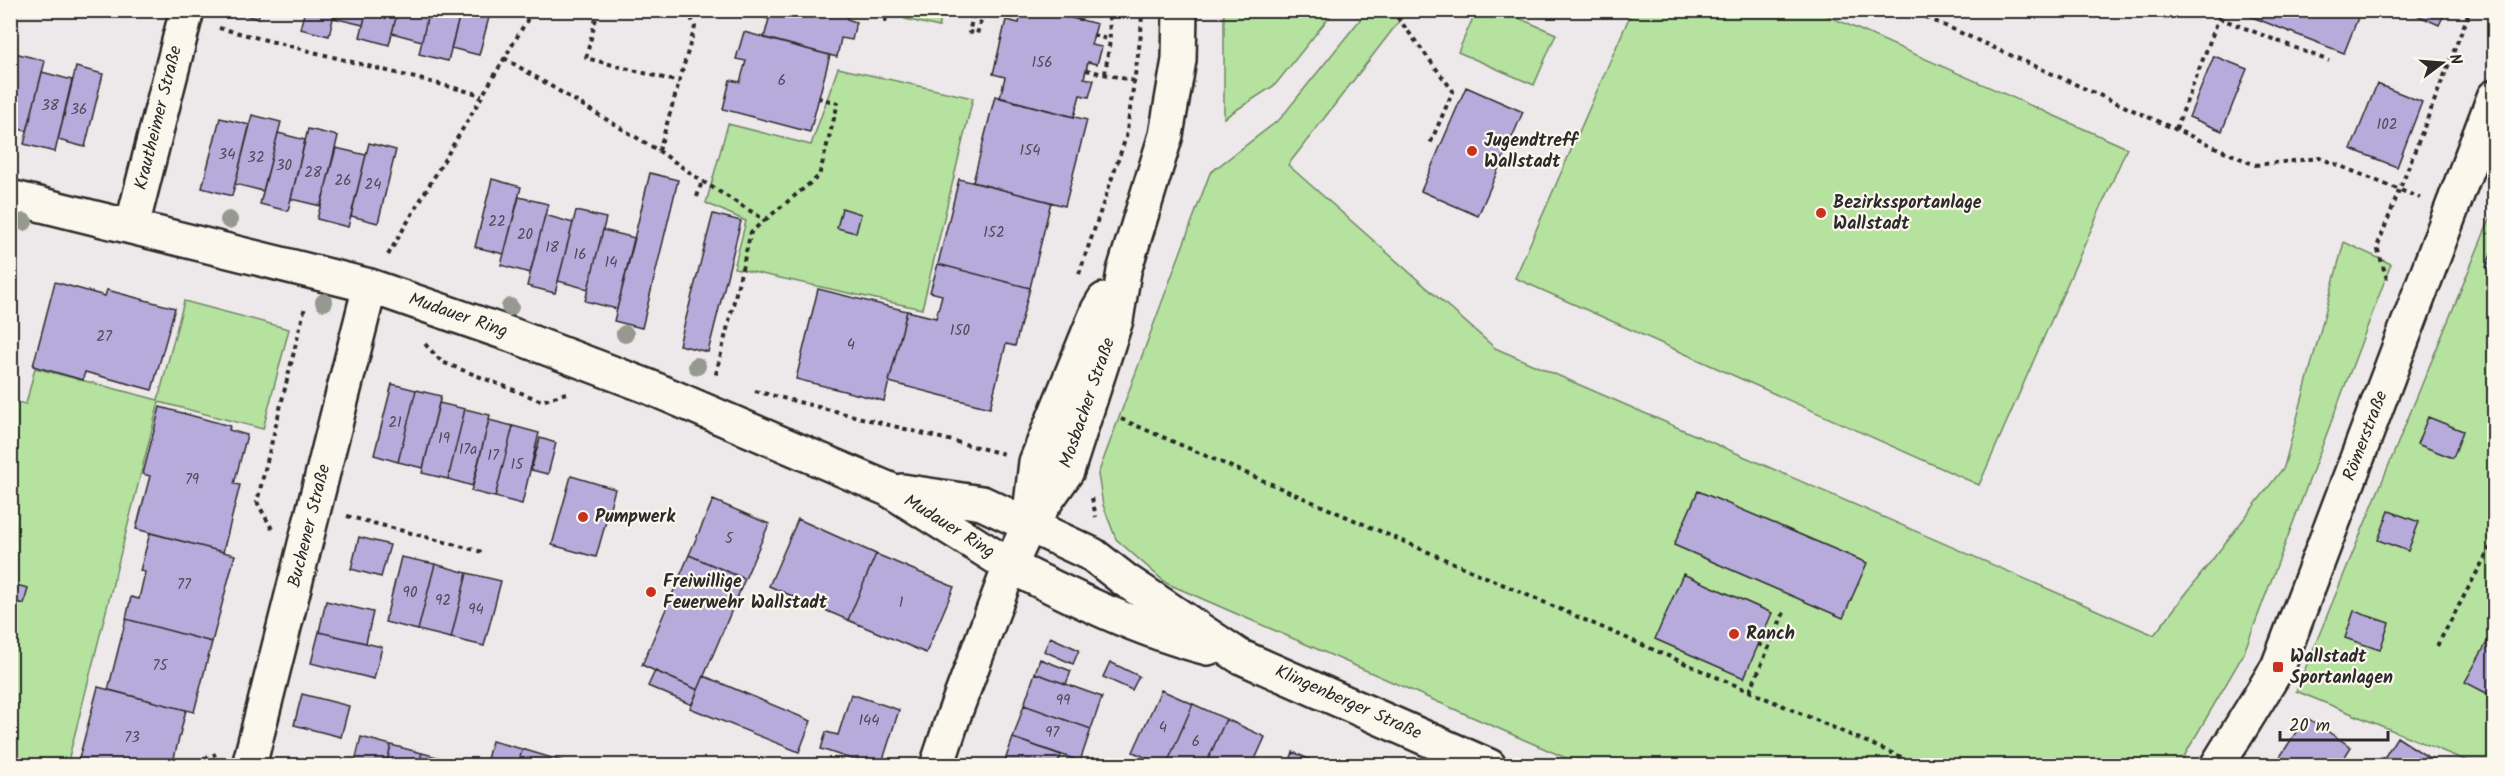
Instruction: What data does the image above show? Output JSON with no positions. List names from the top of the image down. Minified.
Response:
{"streets":{"street":["Krautheimer Straße","Mudauer Ring","Mosbacher Straße","Römerstraße","Buchener Straße","Klingenberger Straße"]},"crossings":[["Krautheimer Straße","Mudauer Ring"],["Mudauer Ring","Mosbacher Straße"],["Mudauer Ring","Buchener Straße"],["Mudauer Ring","Klingenberger Straße"],["Mosbacher Straße","Klingenberger Straße"]],"places":{"other":["Jugendtreff Wallstadt","Bezirkssportanlage Wallstadt","Pumpwerk","Freiwillige Feuerwehr Wallstadt","Ranch"],"transit":["Wallstadt Sportanlagen"]},"house_numbers":["156","6","38","36","102","154","34","32","30","28","26","24","22","152","20","18","16","14","150","27","4","21","19","17a","17","15","79","5","77","90","92","1","94","75","99","144","4","97","73","6"],"scale_bar":"20 m","north":"right"}
